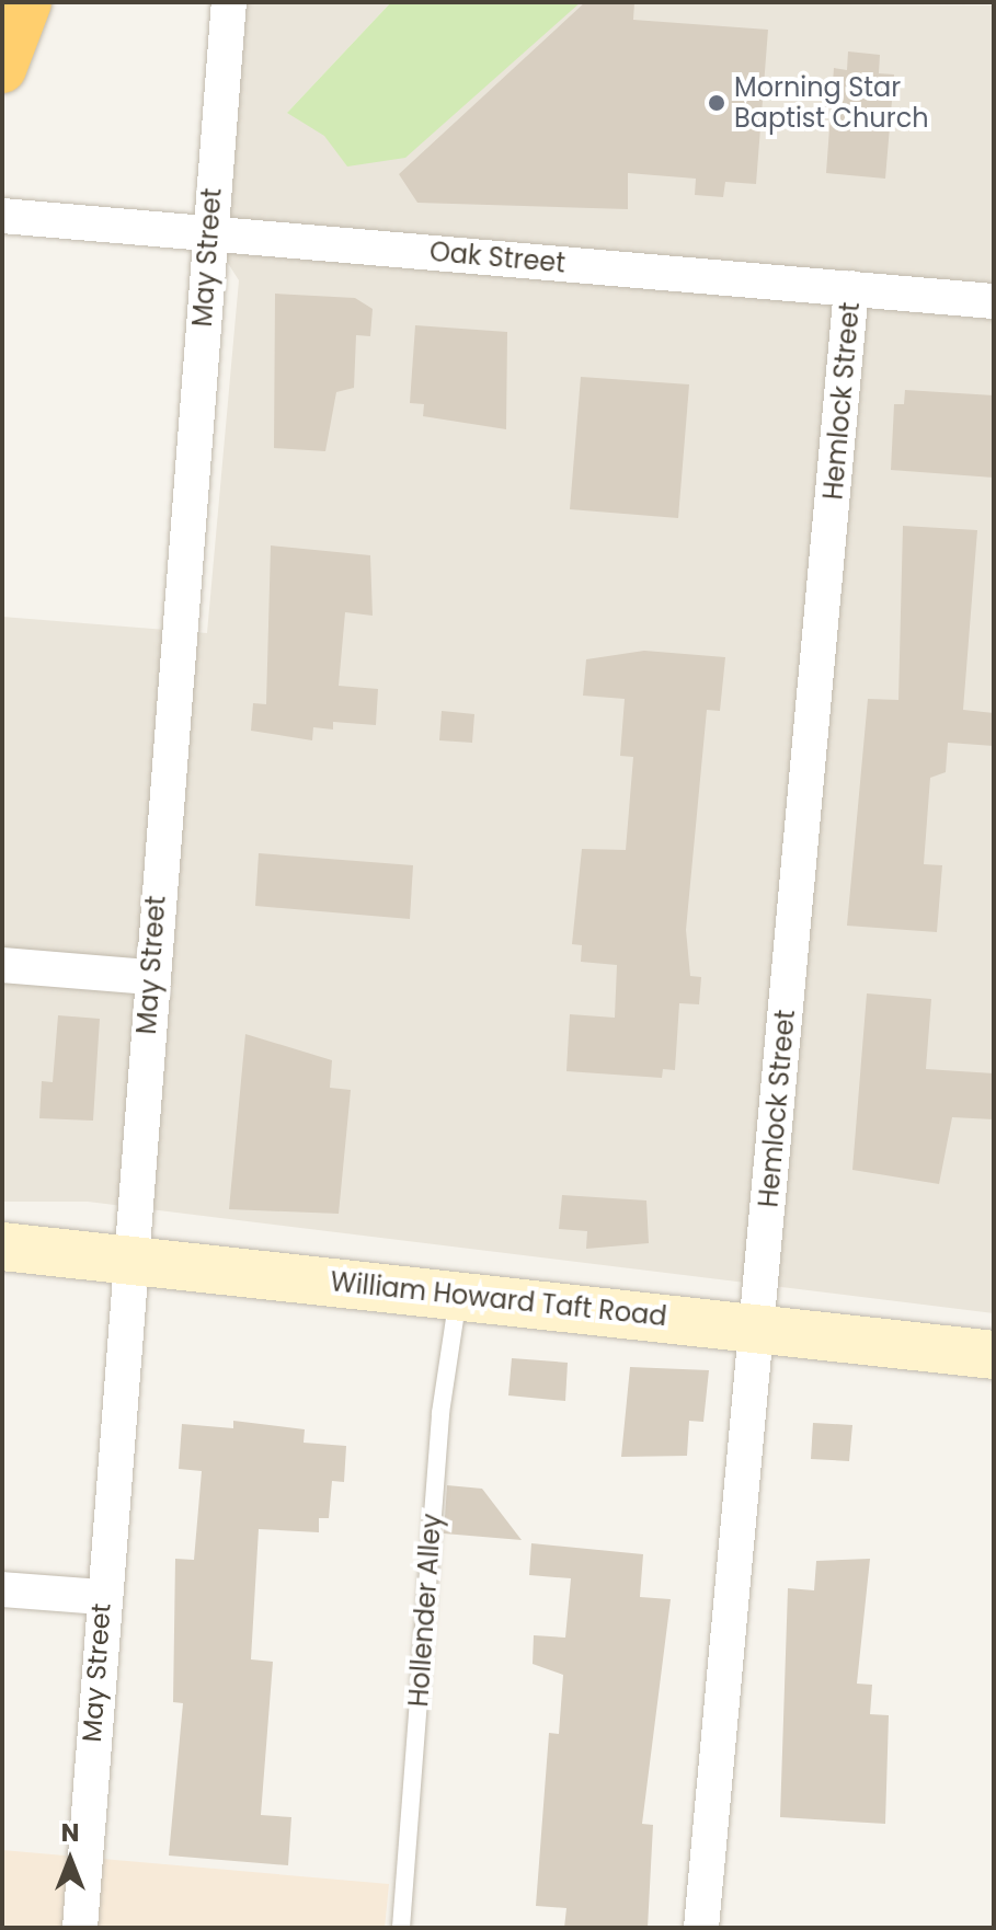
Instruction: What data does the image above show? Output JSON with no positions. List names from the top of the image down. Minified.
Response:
{"streets":{"street":["May Street","Oak Street","Hemlock Street","William Howard Taft Road"],"lane":["Hollender Alley"]},"crossings":[["May Street","Oak Street"],["May Street","William Howard Taft Road"],["Oak Street","Hemlock Street"],["Hemlock Street","William Howard Taft Road"],["William Howard Taft Road","Hollender Alley"]],"places":["Morning Star Baptist Church"],"north":"top"}
